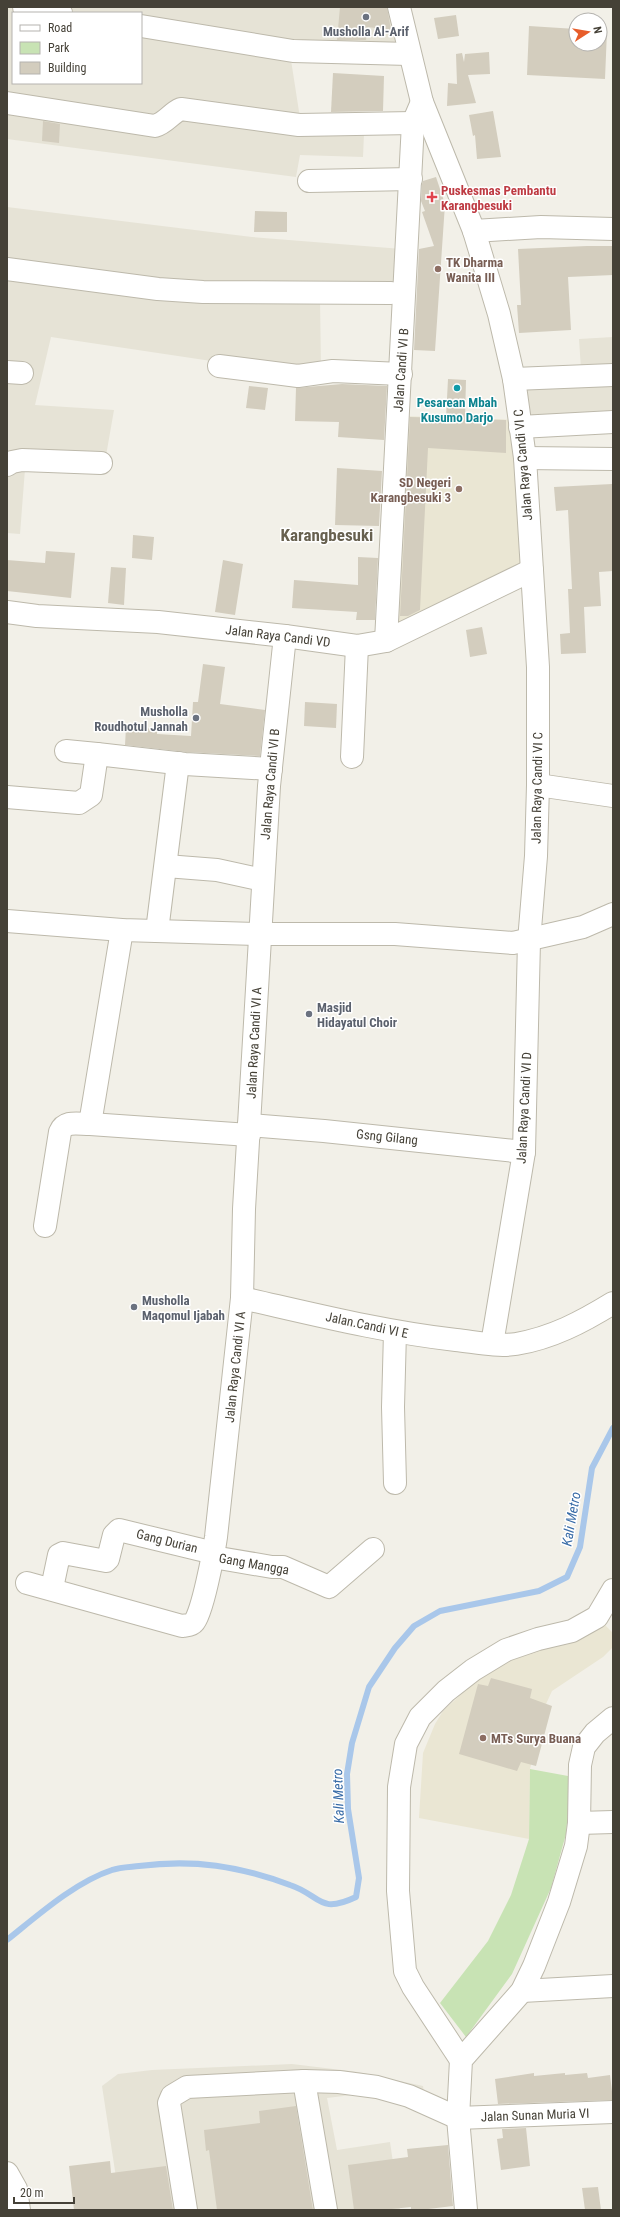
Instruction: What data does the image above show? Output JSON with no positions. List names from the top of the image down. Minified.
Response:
{"streets":{"street":["Jalan Candi VI B","Jalan Raya Candi VI C","Jalan Raya Candi VD","Jalan Raya Candi VI B","Jalan Raya Candi VI A","Jalan Raya Candi VI D","Gsng Gilang","Jalan.Candi VI E","Gang Durian","Gang Mangga","Jalan Sunan Muria VI"]},"crossings":[["Jalan Candi VI B","Jalan Raya Candi VI C"],["Jalan Candi VI B","Jalan Raya Candi VD"],["Jalan Raya Candi VI C","Jalan Raya Candi VD"],["Jalan Raya Candi VI C","Jalan Raya Candi VI D"],["Jalan Raya Candi VD","Jalan Raya Candi VI B"],["Jalan Raya Candi VI B","Jalan Raya Candi VI A"],["Jalan Raya Candi VI A","Gsng Gilang"],["Jalan Raya Candi VI A","Jalan.Candi VI E"],["Jalan Raya Candi VI A","Gang Durian"],["Jalan Raya Candi VI A","Gang Mangga"],["Jalan Raya Candi VI D","Gsng Gilang"],["Jalan Raya Candi VI D","Jalan.Candi VI E"],["Gang Durian","Gang Mangga"]],"districts":["Karangbesuki"],"water":["Kali Metro"],"places":{"other":["Musholla Al-Arif","TK Dharma Wanita III","Pesarean Mbah Kusumo Darjo","SD Negeri Karangbesuki 3","Musholla Roudhotul Jannah","Masjid Hidayatul Choir","Musholla Maqomul Ijabah","MTs Surya Buana"],"health":["Puskesmas Pembantu Karangbesuki"]},"legend":["Road","Park","Building"],"scale_bar":"20 m","north":"right"}
